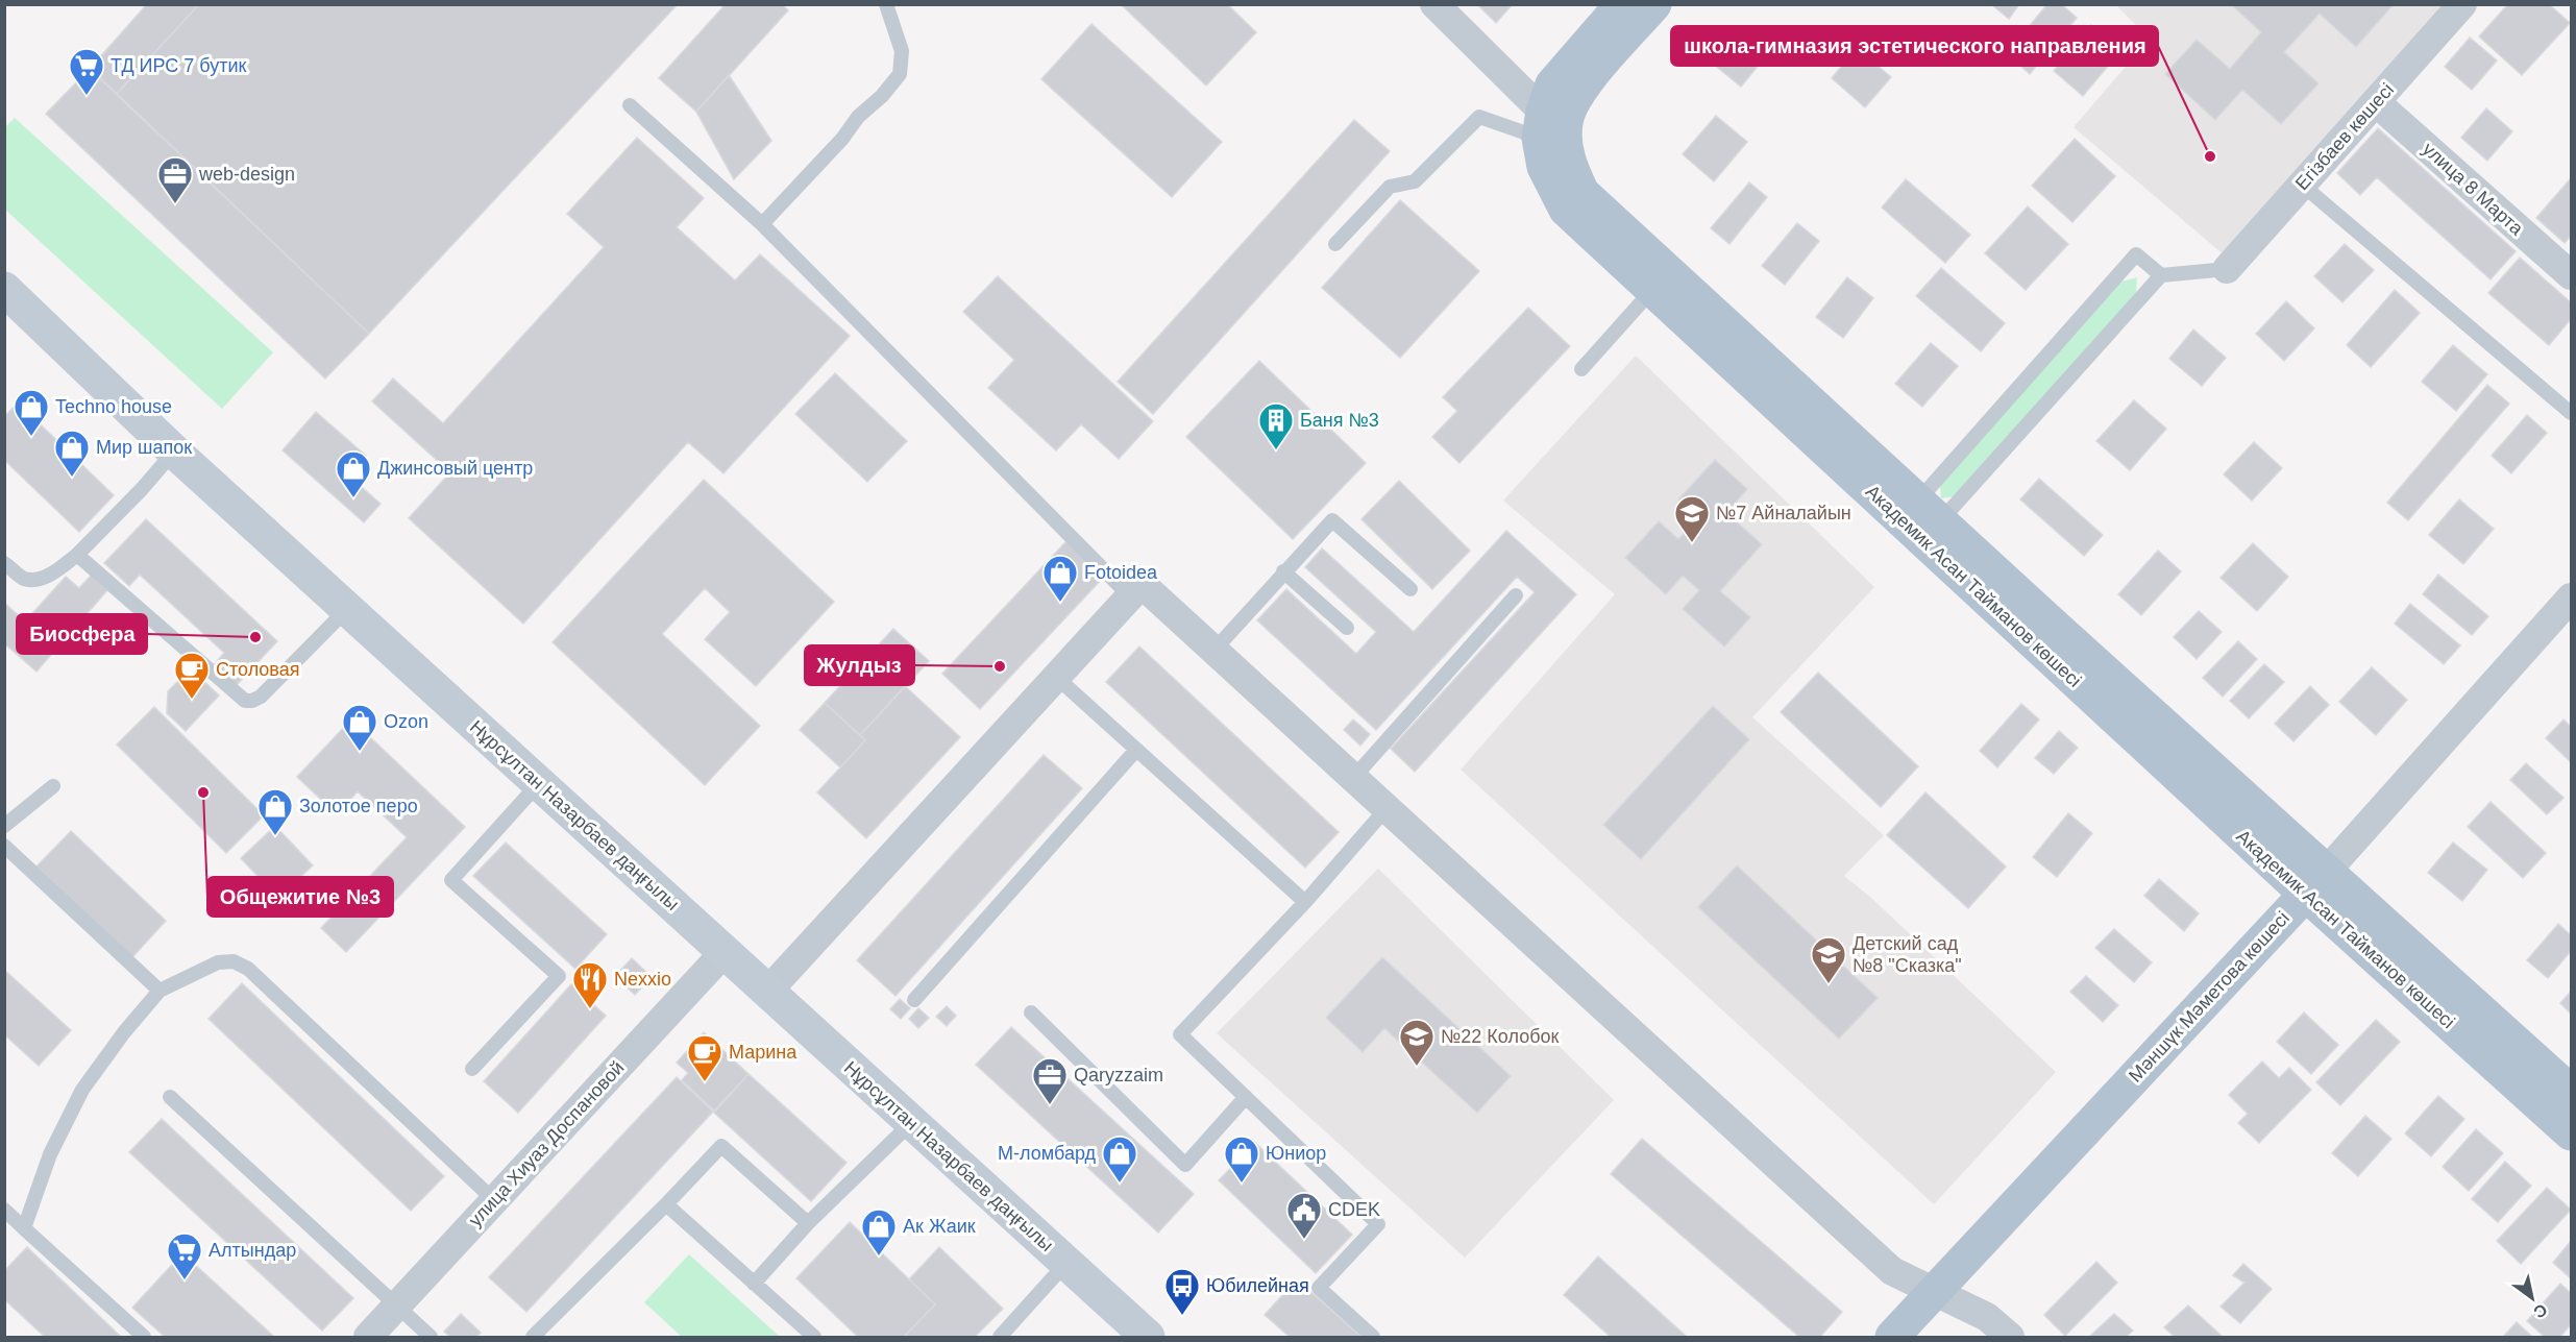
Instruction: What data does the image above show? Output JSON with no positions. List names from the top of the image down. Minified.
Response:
{"streets":{"main road":["Академик Асан Тайманов көшесі","Нұрсұлтан Назарбаев даңғылы","Мәншүк Мәметова көшесі"],"street":["Егізбаев көшесі","улица 8 Марта","улица Хиуаз Доспановой"]},"crossings":[["Егізбаев көшесі","улица 8 Марта"],["Академик Асан Тайманов көшесі","Мәншүк Мәметова көшесі"],["Нұрсұлтан Назарбаев даңғылы","улица Хиуаз Доспановой"]],"places":{"supermarket":["ТД ИРС 7 бутик","Алтындар"],"other":["школа-гимназия эстетического направления","Биосфера","Жулдыз","Общежитие №3"],"office":["web-design","Qaryzzaim"],"shop":["Techno house","Мир шапок","Джинсовый центр","Fotoidea","Ozon","Золотое перо","М-ломбард","Юниор","Ак Жаик"],"building":["Баня №3"],"school or university":["№7 Айналайын","Детский сад №8 \"Сказка\"","№22 Колобок"],"cafe":["Столовая","Марина"],"restaurant":["Nexxio"],"public building":["CDEK"],"bus stop":["Юбилейная"]},"north":"bottom right"}
